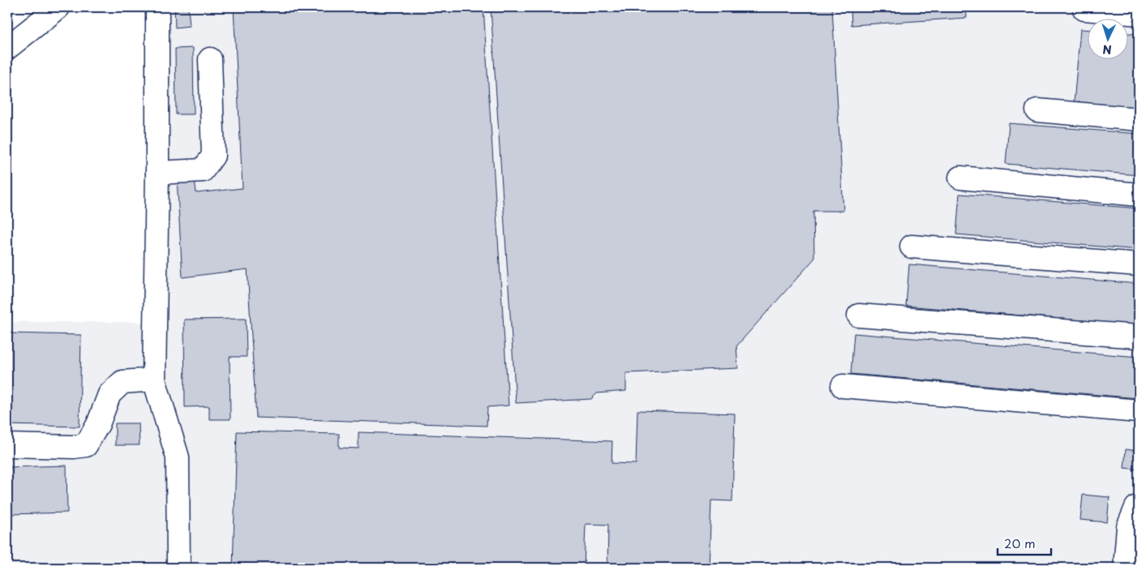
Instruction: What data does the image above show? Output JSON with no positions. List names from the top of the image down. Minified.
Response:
{"scale_bar":"20 m","north":"bottom"}
